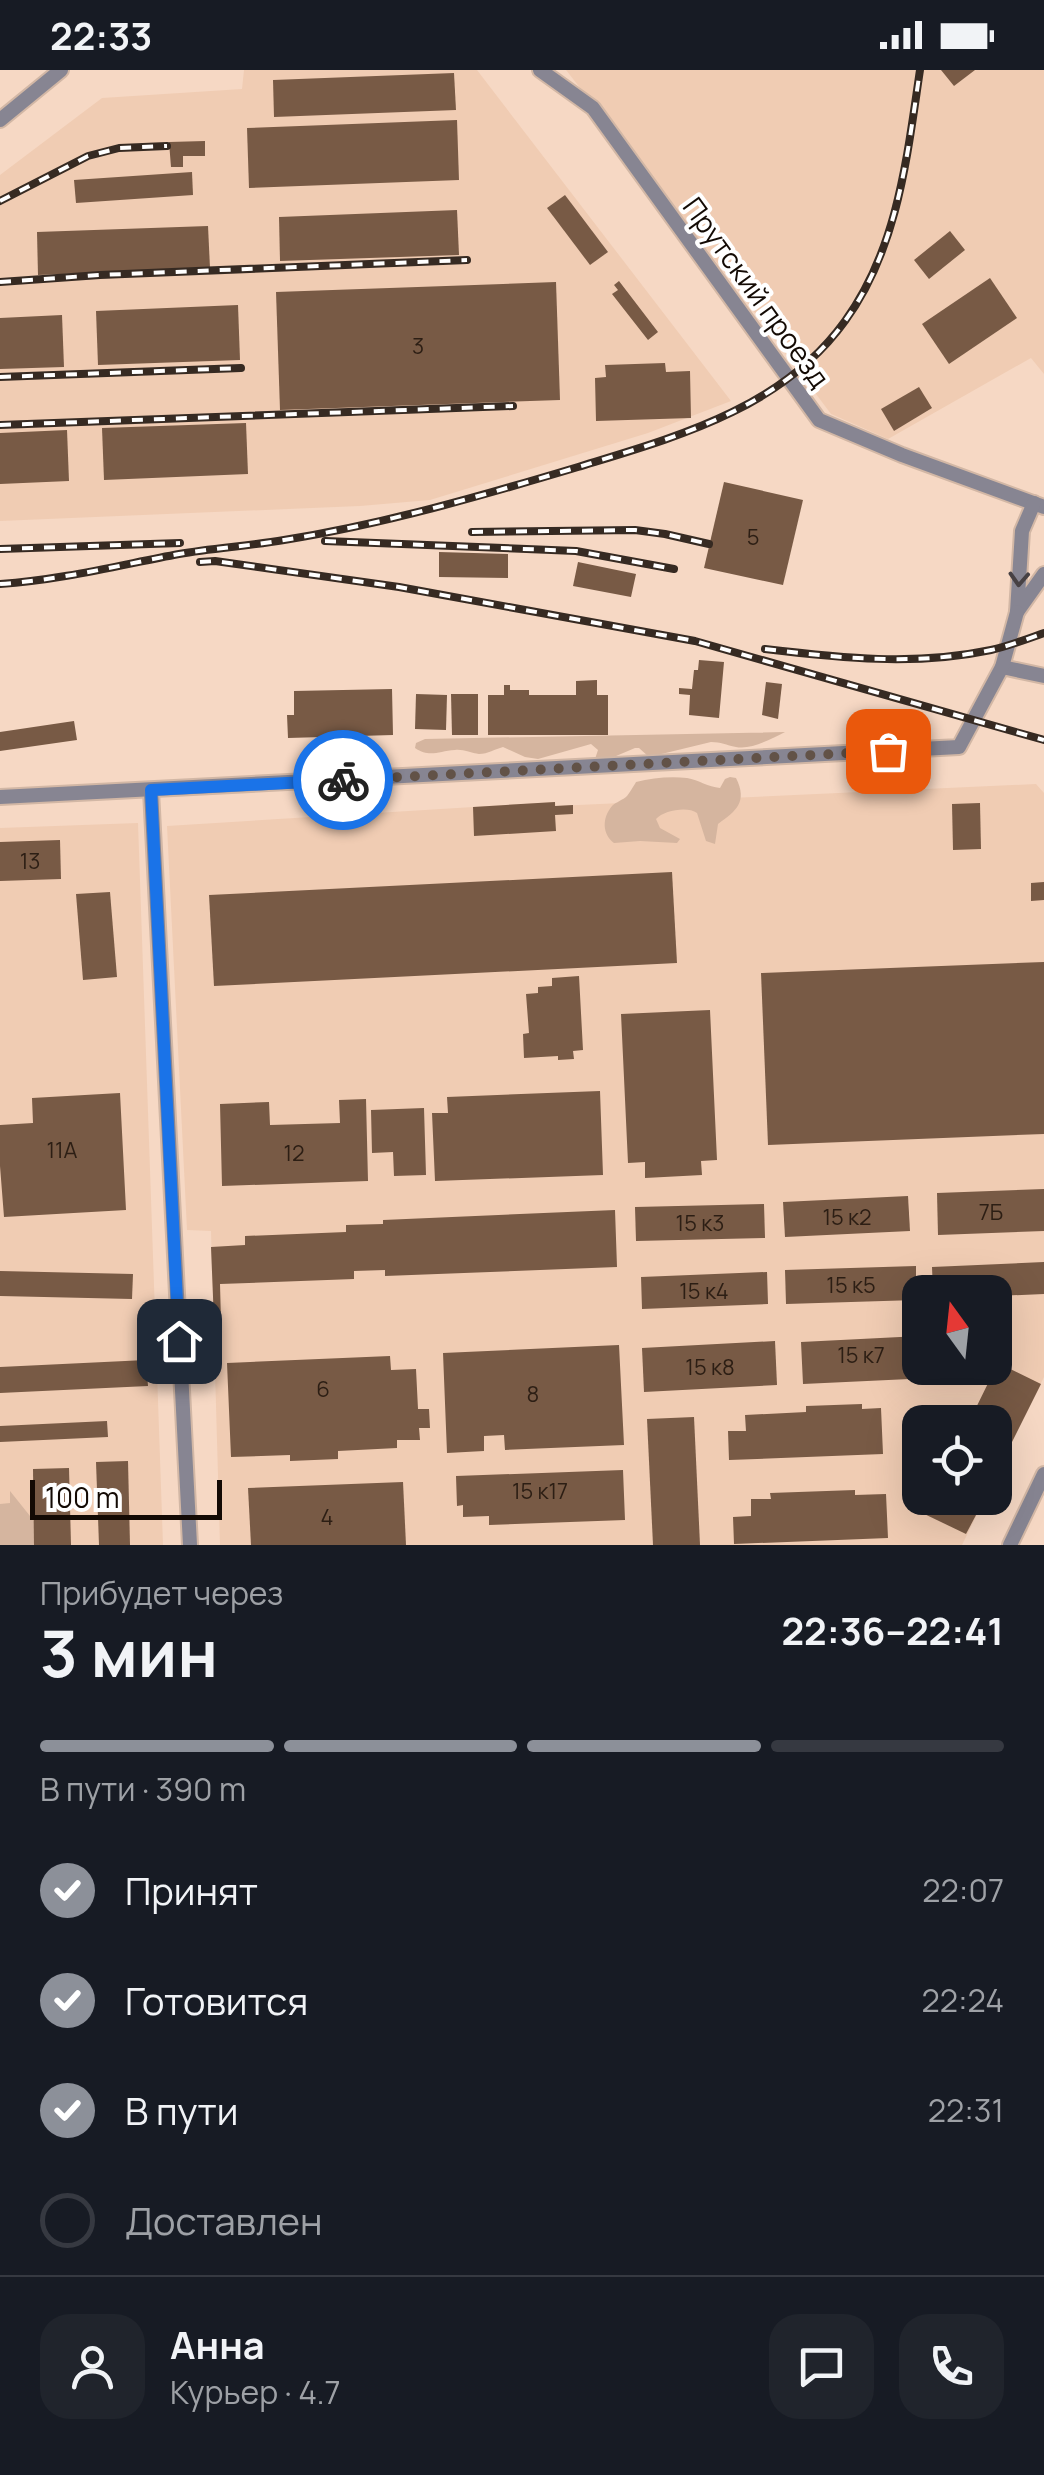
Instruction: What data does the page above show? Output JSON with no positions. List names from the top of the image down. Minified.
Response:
{"streets":{"street":["Прутский проезд"]},"house_numbers":["3","5","13","11А","12","7Б","15 к2","15 к3","15 к5","15 к4","15 к7","15 к8","6","8","15 к17","4"],"scale_bar":"100 m","north":"top","page":{"status":"22:33","scale":"100 m","heading":["3 мин","Прибудет через","22:36–22:41"],"panel":["Анна","Курьер · 4.7"],"bar":"В пути · 390 m","list":[["Принят","22:07"],["Готовится","22:24"],["В пути","22:31"],"Доставлен"]}}
